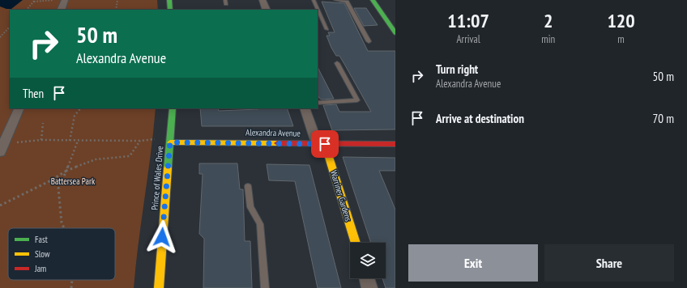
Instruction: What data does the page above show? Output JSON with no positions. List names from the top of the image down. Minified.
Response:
{"streets":{"main road":["Alexandra Avenue","Prince of Wales Drive","Warriner Gardens"]},"crossings":[["Alexandra Avenue","Prince of Wales Drive"],["Alexandra Avenue","Warriner Gardens"]],"parks":["Battersea Park"],"legend":["Fast","Slow","Jam"],"page":{"eta":["11:07","Arrival","2","min","120","m"],"turn":["50 m","Alexandra Avenue"],"list":[{"name":"Turn right","note":"Alexandra Avenue","value":"50 m"},{"name":"Arrive at destination","value":"70 m"}],"then":"Then","buttons":["Exit","Share"]}}
